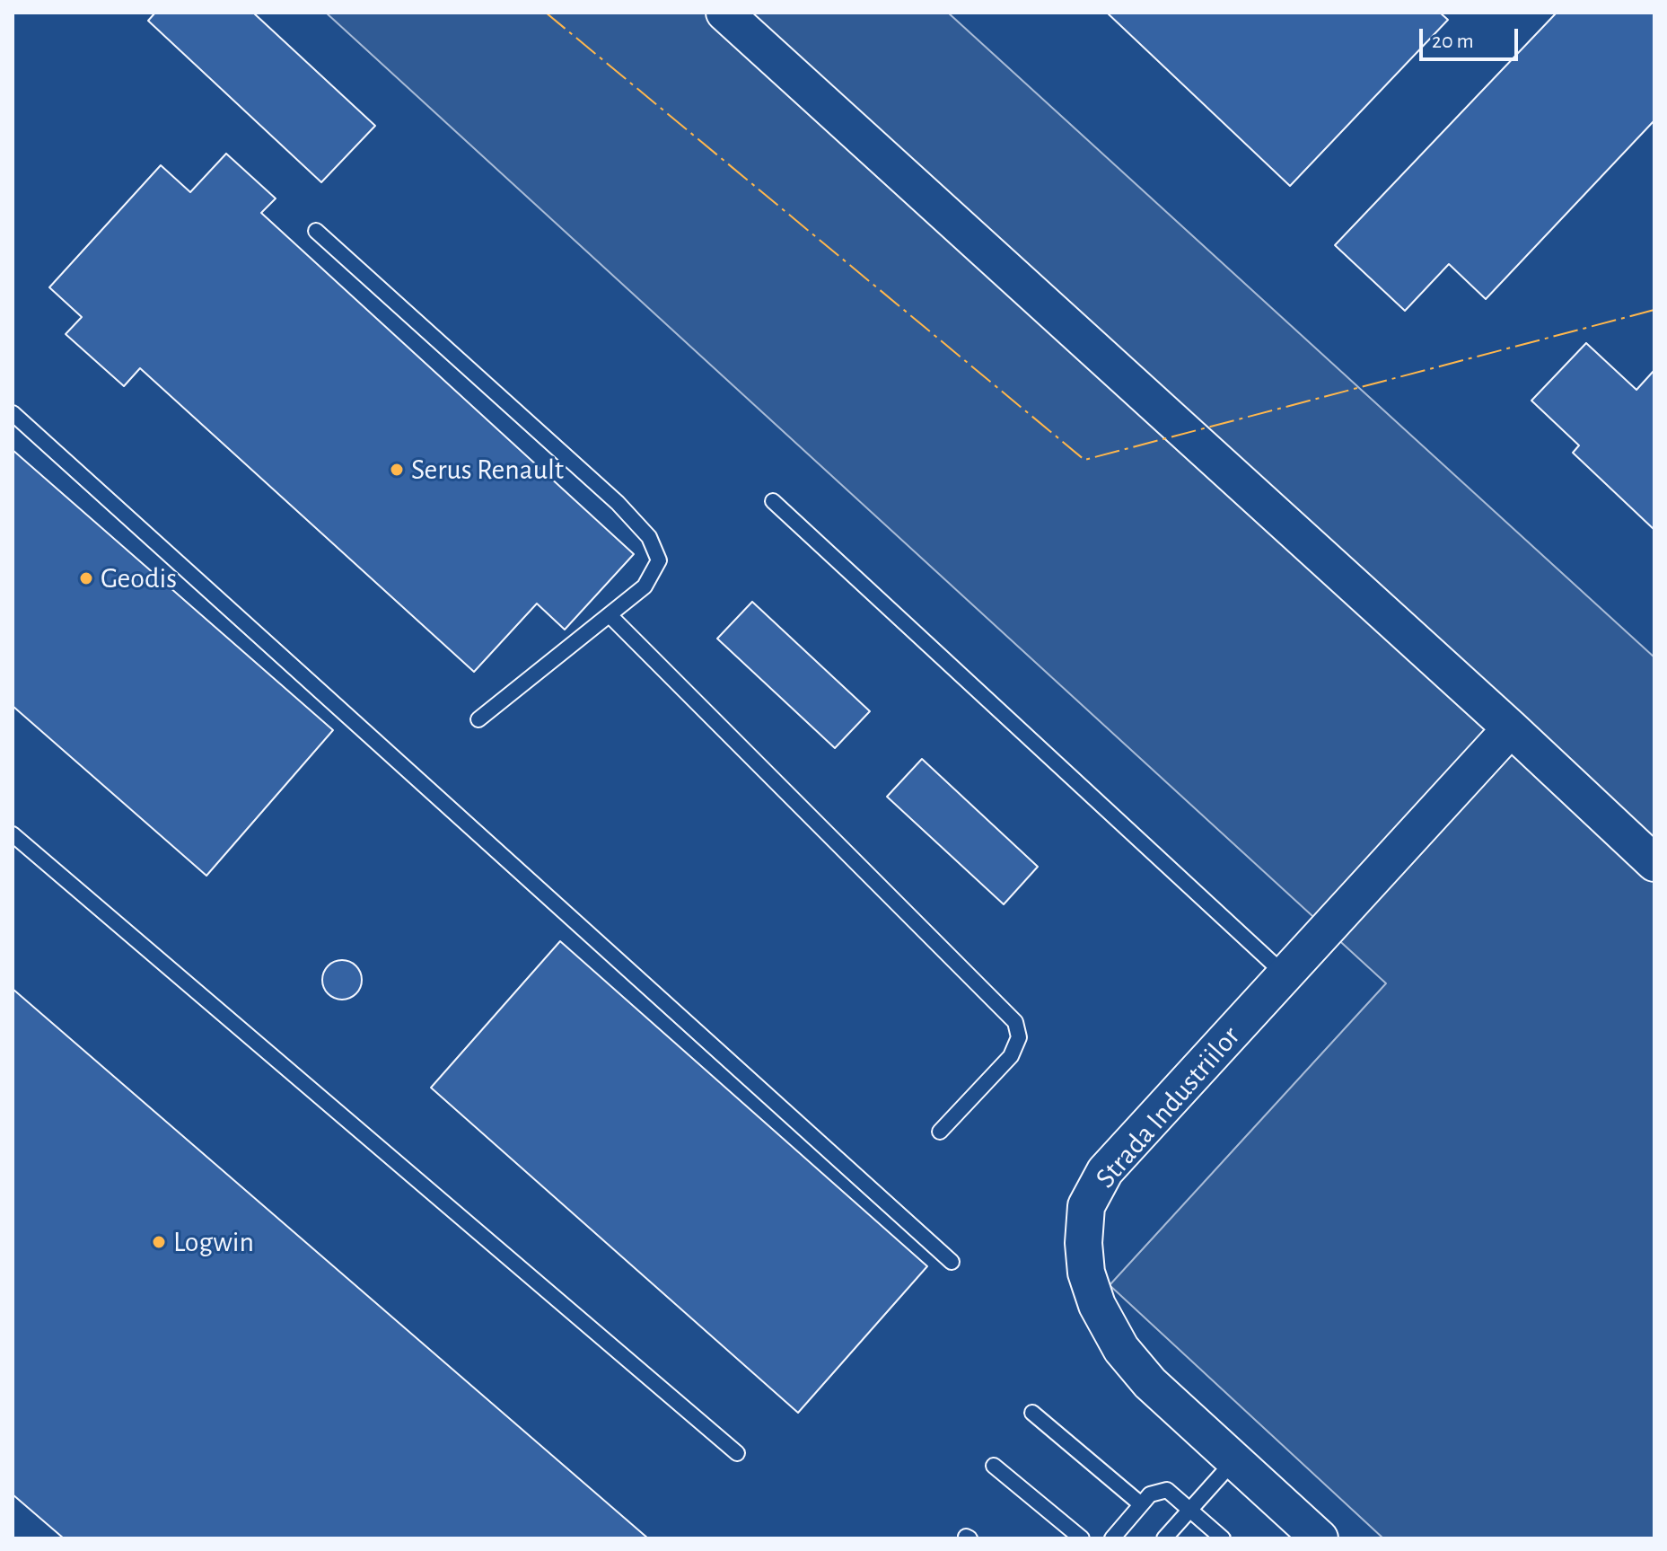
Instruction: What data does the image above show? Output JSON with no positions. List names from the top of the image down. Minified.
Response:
{"streets":{"street":["Strada Industriilor"]},"places":["Serus Renault","Geodis","Logwin"],"scale_bar":"20 m"}
